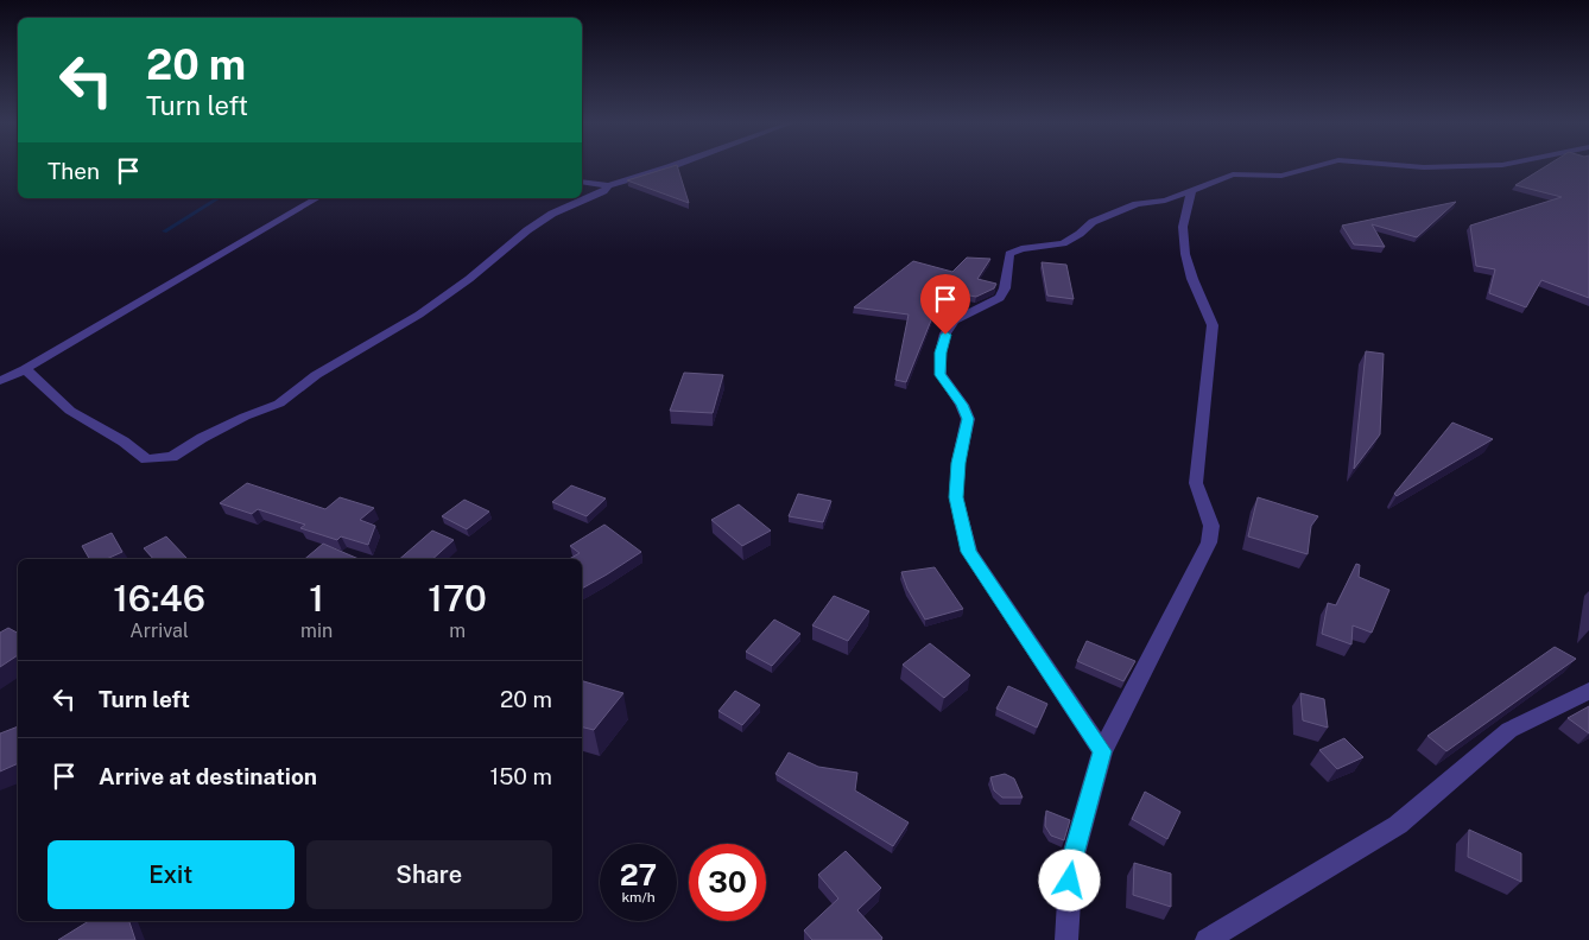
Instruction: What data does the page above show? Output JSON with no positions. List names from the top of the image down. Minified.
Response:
{"page":{"turn":["20 m","Turn left"],"then":"Then","eta":["16:46","Arrival","1","min","170","m"],"list":[{"name":"Turn left","value":"20 m"},{"name":"Arrive at destination","value":"150 m"}],"buttons":["Exit","Share"],"speed":"27 km/h","limit":"30"}}
